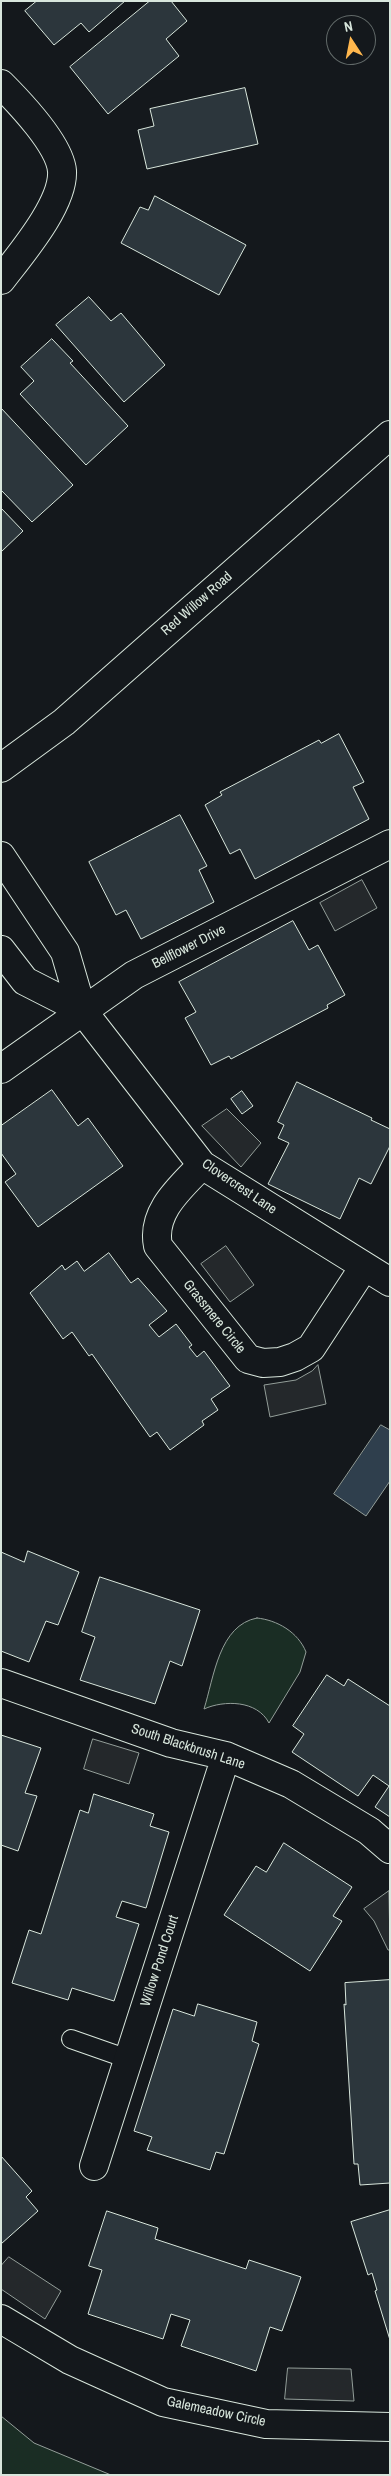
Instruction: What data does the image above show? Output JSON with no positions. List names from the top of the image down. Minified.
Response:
{"streets":{"street":["Red Willow Road","Bellflower Drive","Clovercrest Lane","Grassmere Circle","South Blackbrush Lane","Willow Pond Court","Galemeadow Circle"]},"crossings":[["Bellflower Drive","Clovercrest Lane"],["Clovercrest Lane","Grassmere Circle"],["South Blackbrush Lane","Willow Pond Court"]],"north":"top"}
